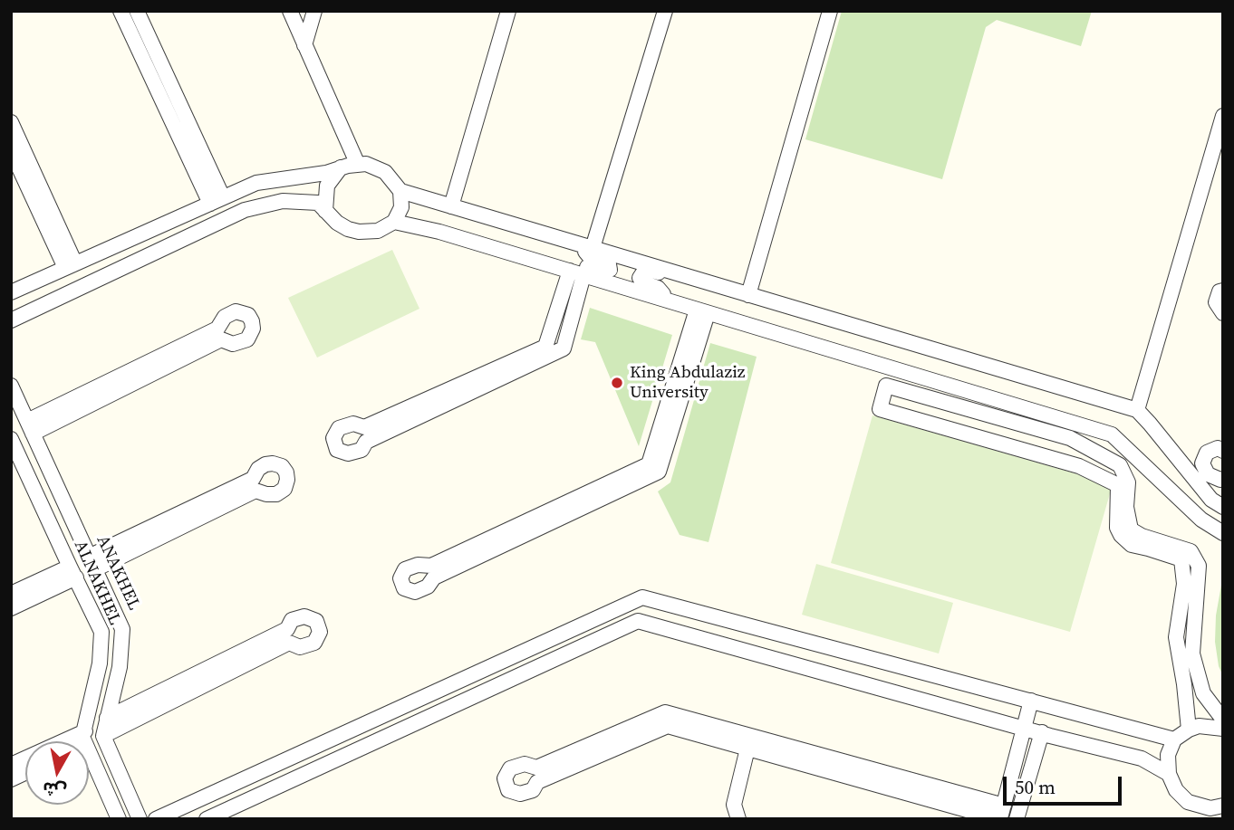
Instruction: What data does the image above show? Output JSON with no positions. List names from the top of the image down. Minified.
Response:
{"streets":{"street":["ANAKHEL","ALNAKHEL"]},"places":["King Abdulaziz University"],"scale_bar":"50 m","north":"bottom"}
